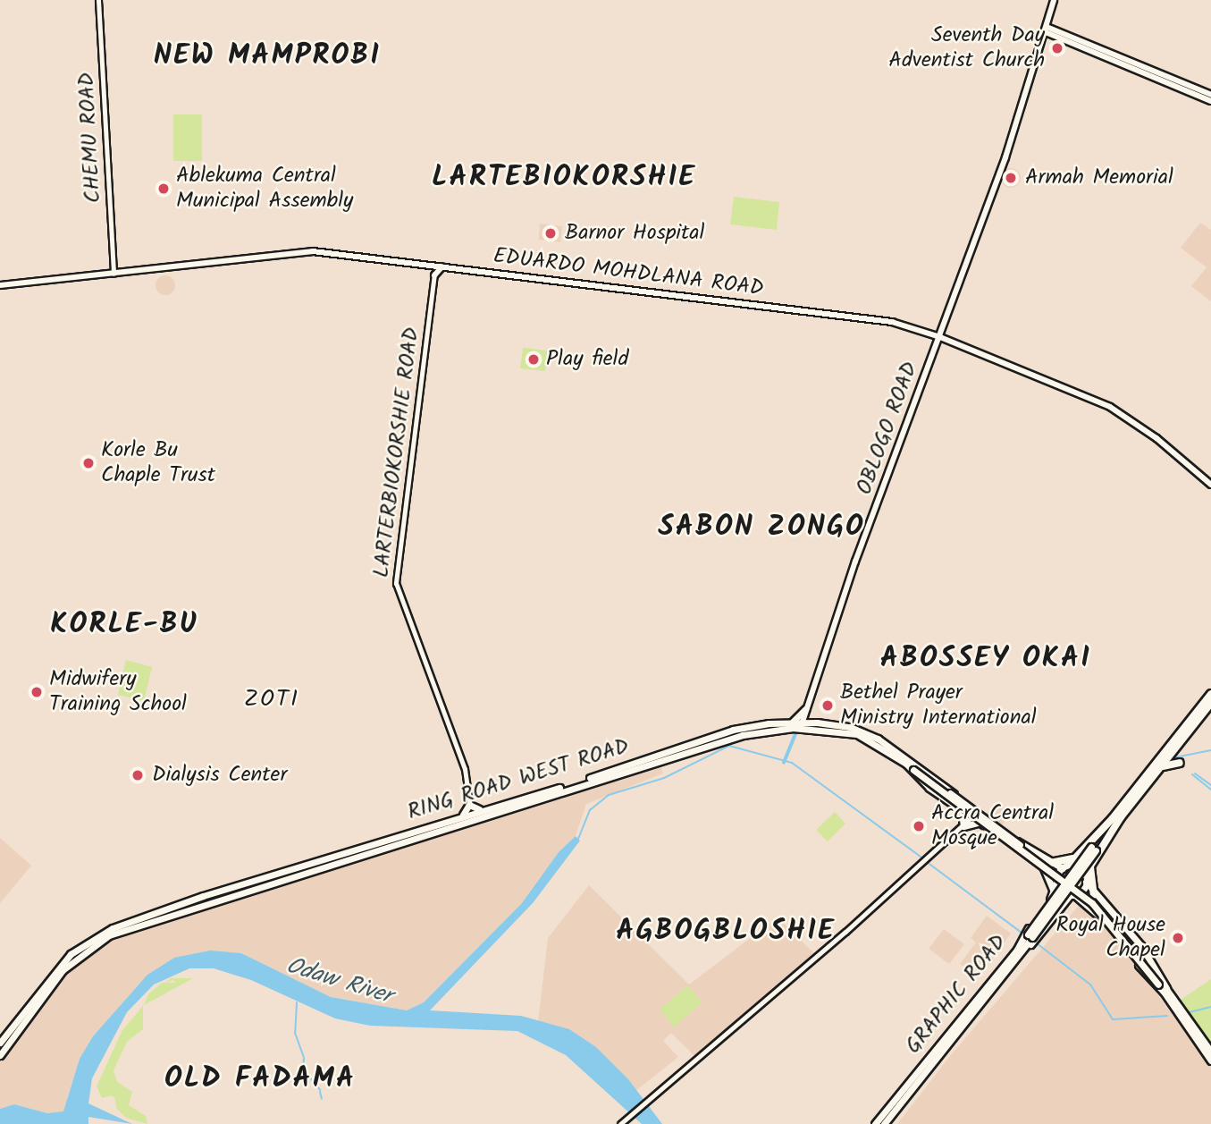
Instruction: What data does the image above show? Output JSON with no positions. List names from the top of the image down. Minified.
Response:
{"streets":{"main road":["EDUARDO MOHDLANA ROAD","OBLOGO ROAD","RING ROAD WEST ROAD","GRAPHIC ROAD"],"street":["CHEMU ROAD","LARTERBIOKORSHIE ROAD"]},"crossings":[["CHEMU ROAD","EDUARDO MOHDLANA ROAD"],["EDUARDO MOHDLANA ROAD","OBLOGO ROAD"],["EDUARDO MOHDLANA ROAD","LARTERBIOKORSHIE ROAD"],["OBLOGO ROAD","RING ROAD WEST ROAD"],["LARTERBIOKORSHIE ROAD","RING ROAD WEST ROAD"],["RING ROAD WEST ROAD","GRAPHIC ROAD"]],"districts":["NEW MAMPROBI","LARTEBIOKORSHIE","SABON ZONGO","KORLE-BU","ABOSSEY OKAI","ZOTI","AGBOGBLOSHIE","OLD FADAMA"],"water":["Odaw River"],"places":["Seventh Day Adventist Church","Armah Memorial","Ablekuma Central Municipal Assembly","Barnor Hospital","Play field","Korle Bu Chaple Trust","Midwifery Training School","Bethel Prayer Ministry International","Dialysis Center","Accra Central Mosque","Royal House Chapel"]}
